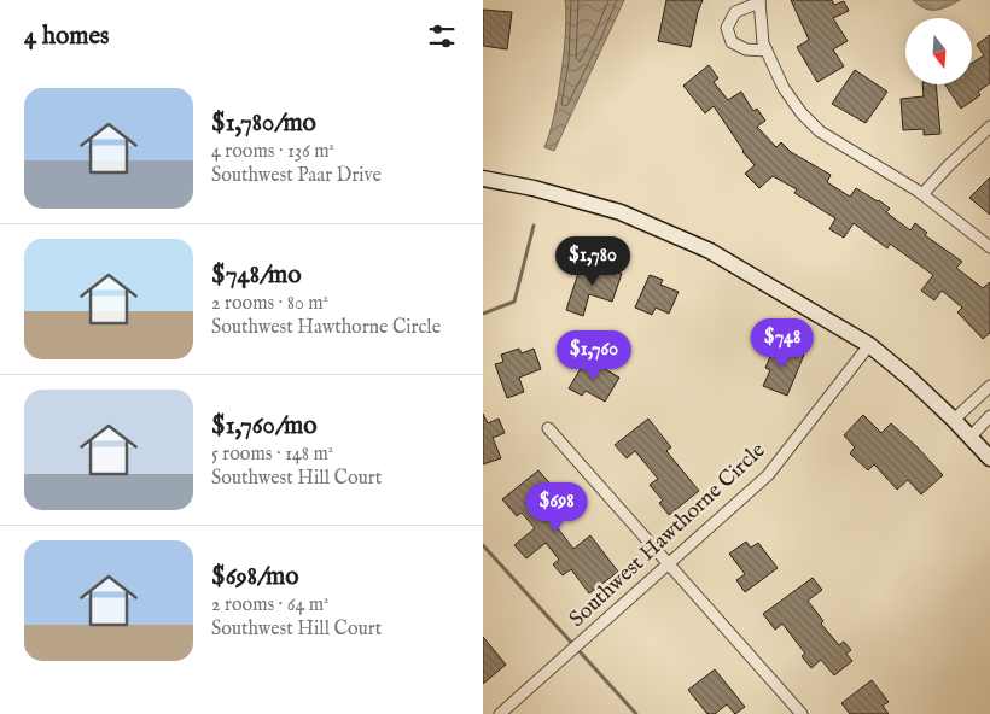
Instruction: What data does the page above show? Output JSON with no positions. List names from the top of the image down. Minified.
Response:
{"streets":{"street":["Southwest Hawthorne Circle"]},"north":"bottom","page":{"heading":"4 homes","list":[{"name":"$1,780/mo","note":"4 rooms · 136 m² · Southwest Paar Drive"},{"name":"$748/mo","note":"2 rooms · 80 m² · Southwest Hawthorne Circle"},{"name":"$1,760/mo","note":"5 rooms · 148 m² · Southwest Hill Court"},{"name":"$698/mo","note":"2 rooms · 64 m² · Southwest Hill Court"}],"price":["$1,780","$748","$1,760","$698"]}}
